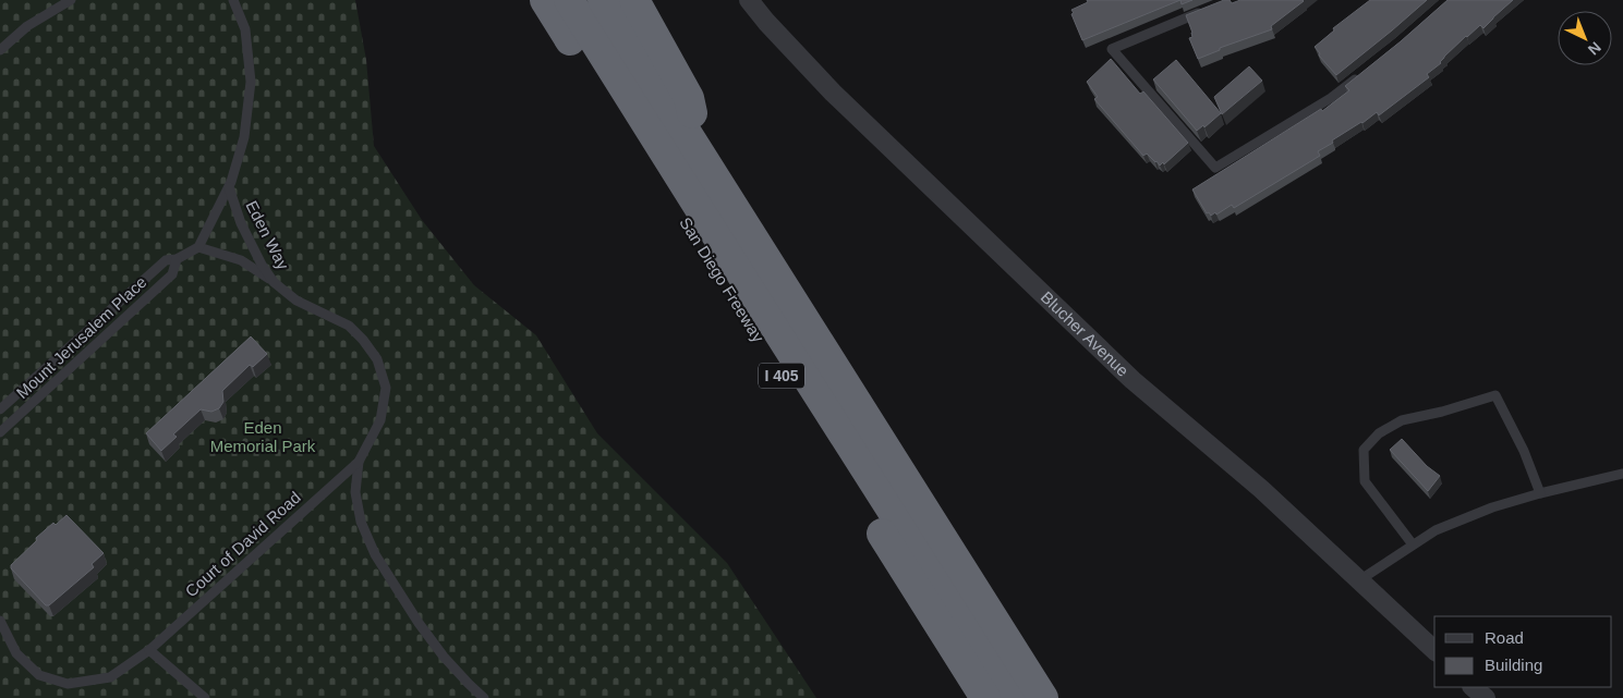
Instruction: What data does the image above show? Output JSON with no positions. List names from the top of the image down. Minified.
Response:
{"streets":{"highway":["San Diego Freeway","I 405"],"street":["Blucher Avenue"],"lane":["Eden Way","Mount Jerusalem Place","Court of David Road"]},"crossings":[["Eden Way","Court of David Road"]],"parks":["Eden Memorial Park"],"legend":["Road","Building"],"north":"bottom right"}
